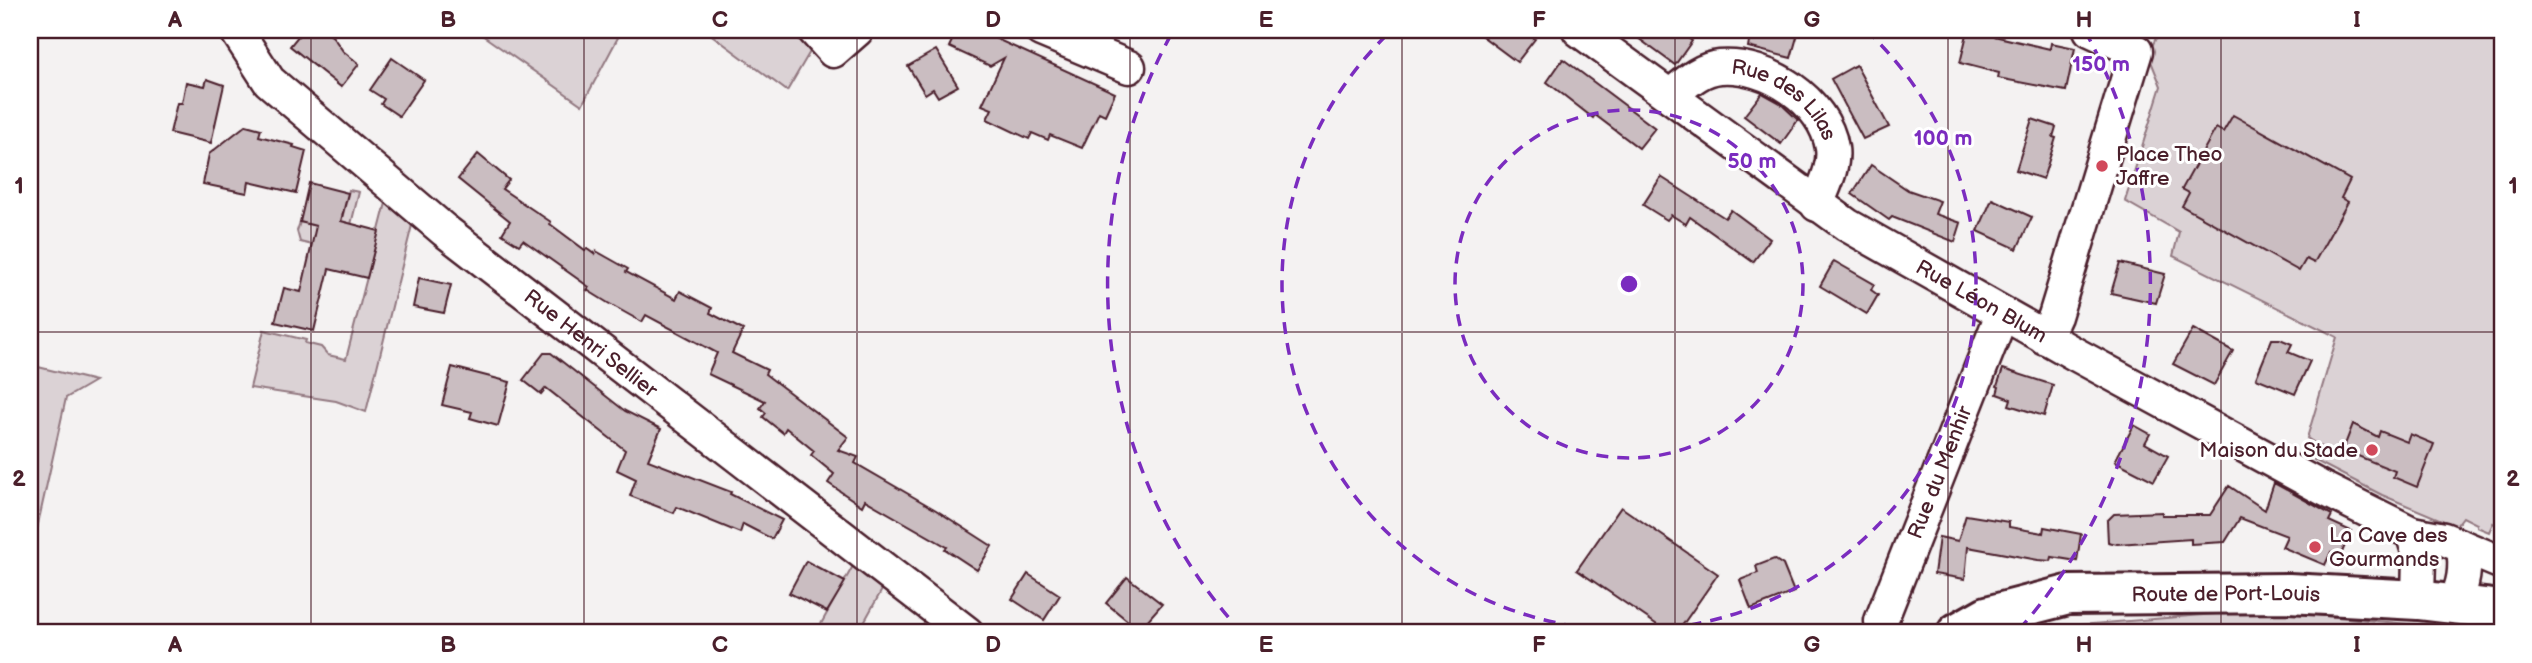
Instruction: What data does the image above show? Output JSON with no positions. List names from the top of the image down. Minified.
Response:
{"streets":{"main road":["Route de Port-Louis"],"street":["Rue des Lilas","Rue Léon Blum","Rue Henri Sellier","Rue du Menhir"]},"crossings":[["Rue des Lilas","Rue Léon Blum"],["Rue Léon Blum","Rue du Menhir"]],"places":["Place Theo Jaffre","Maison du Stade","La Cave des Gourmands"],"grid":{"columns":["A","B","C","D","E","F","G","H","I"],"rows":["1","2"]},"rings":["150 m","100 m","50 m"]}
